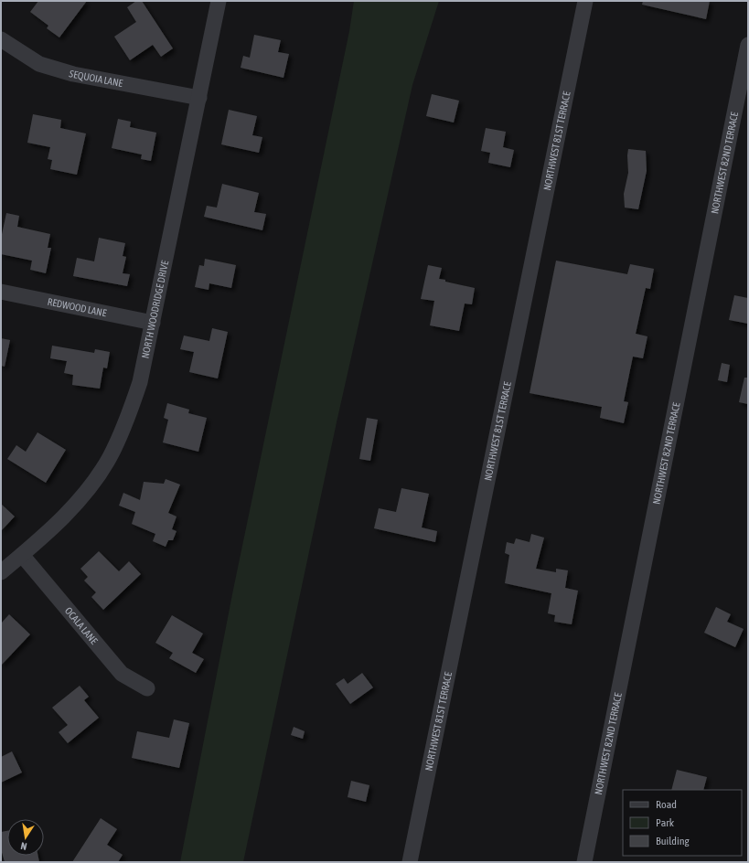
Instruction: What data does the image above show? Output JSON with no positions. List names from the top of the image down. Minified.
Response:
{"streets":{"street":["SEQUOIA LANE","NORTHWEST 81ST TERRACE","NORTHWEST 82ND TERRACE","REDWOOD LANE","NORTH WOODRIDGE DRIVE","OCALA LANE"]},"crossings":[["SEQUOIA LANE","NORTH WOODRIDGE DRIVE"],["REDWOOD LANE","NORTH WOODRIDGE DRIVE"],["NORTH WOODRIDGE DRIVE","OCALA LANE"]],"legend":["Road","Park","Building"],"north":"bottom"}
